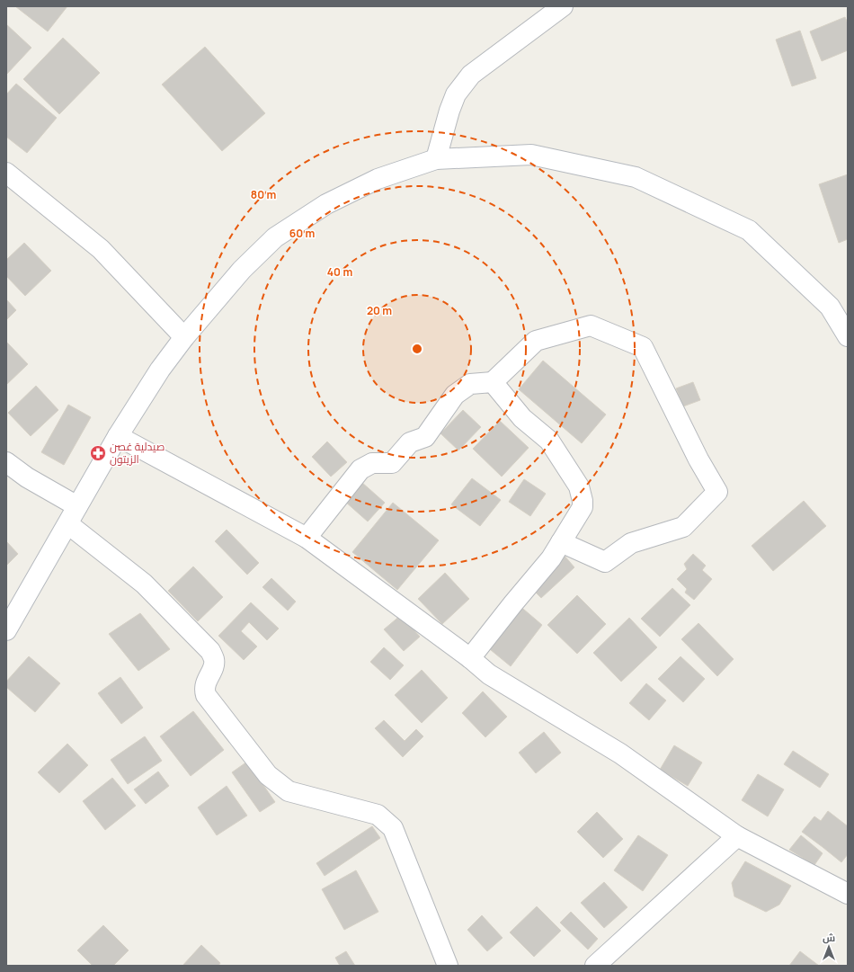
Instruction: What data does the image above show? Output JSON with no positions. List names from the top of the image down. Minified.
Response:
{"places":{"pharmacy":["صيدلية غصن الزيتون"]},"north":"top","rings":["80 m","60 m","40 m","20 m"]}
